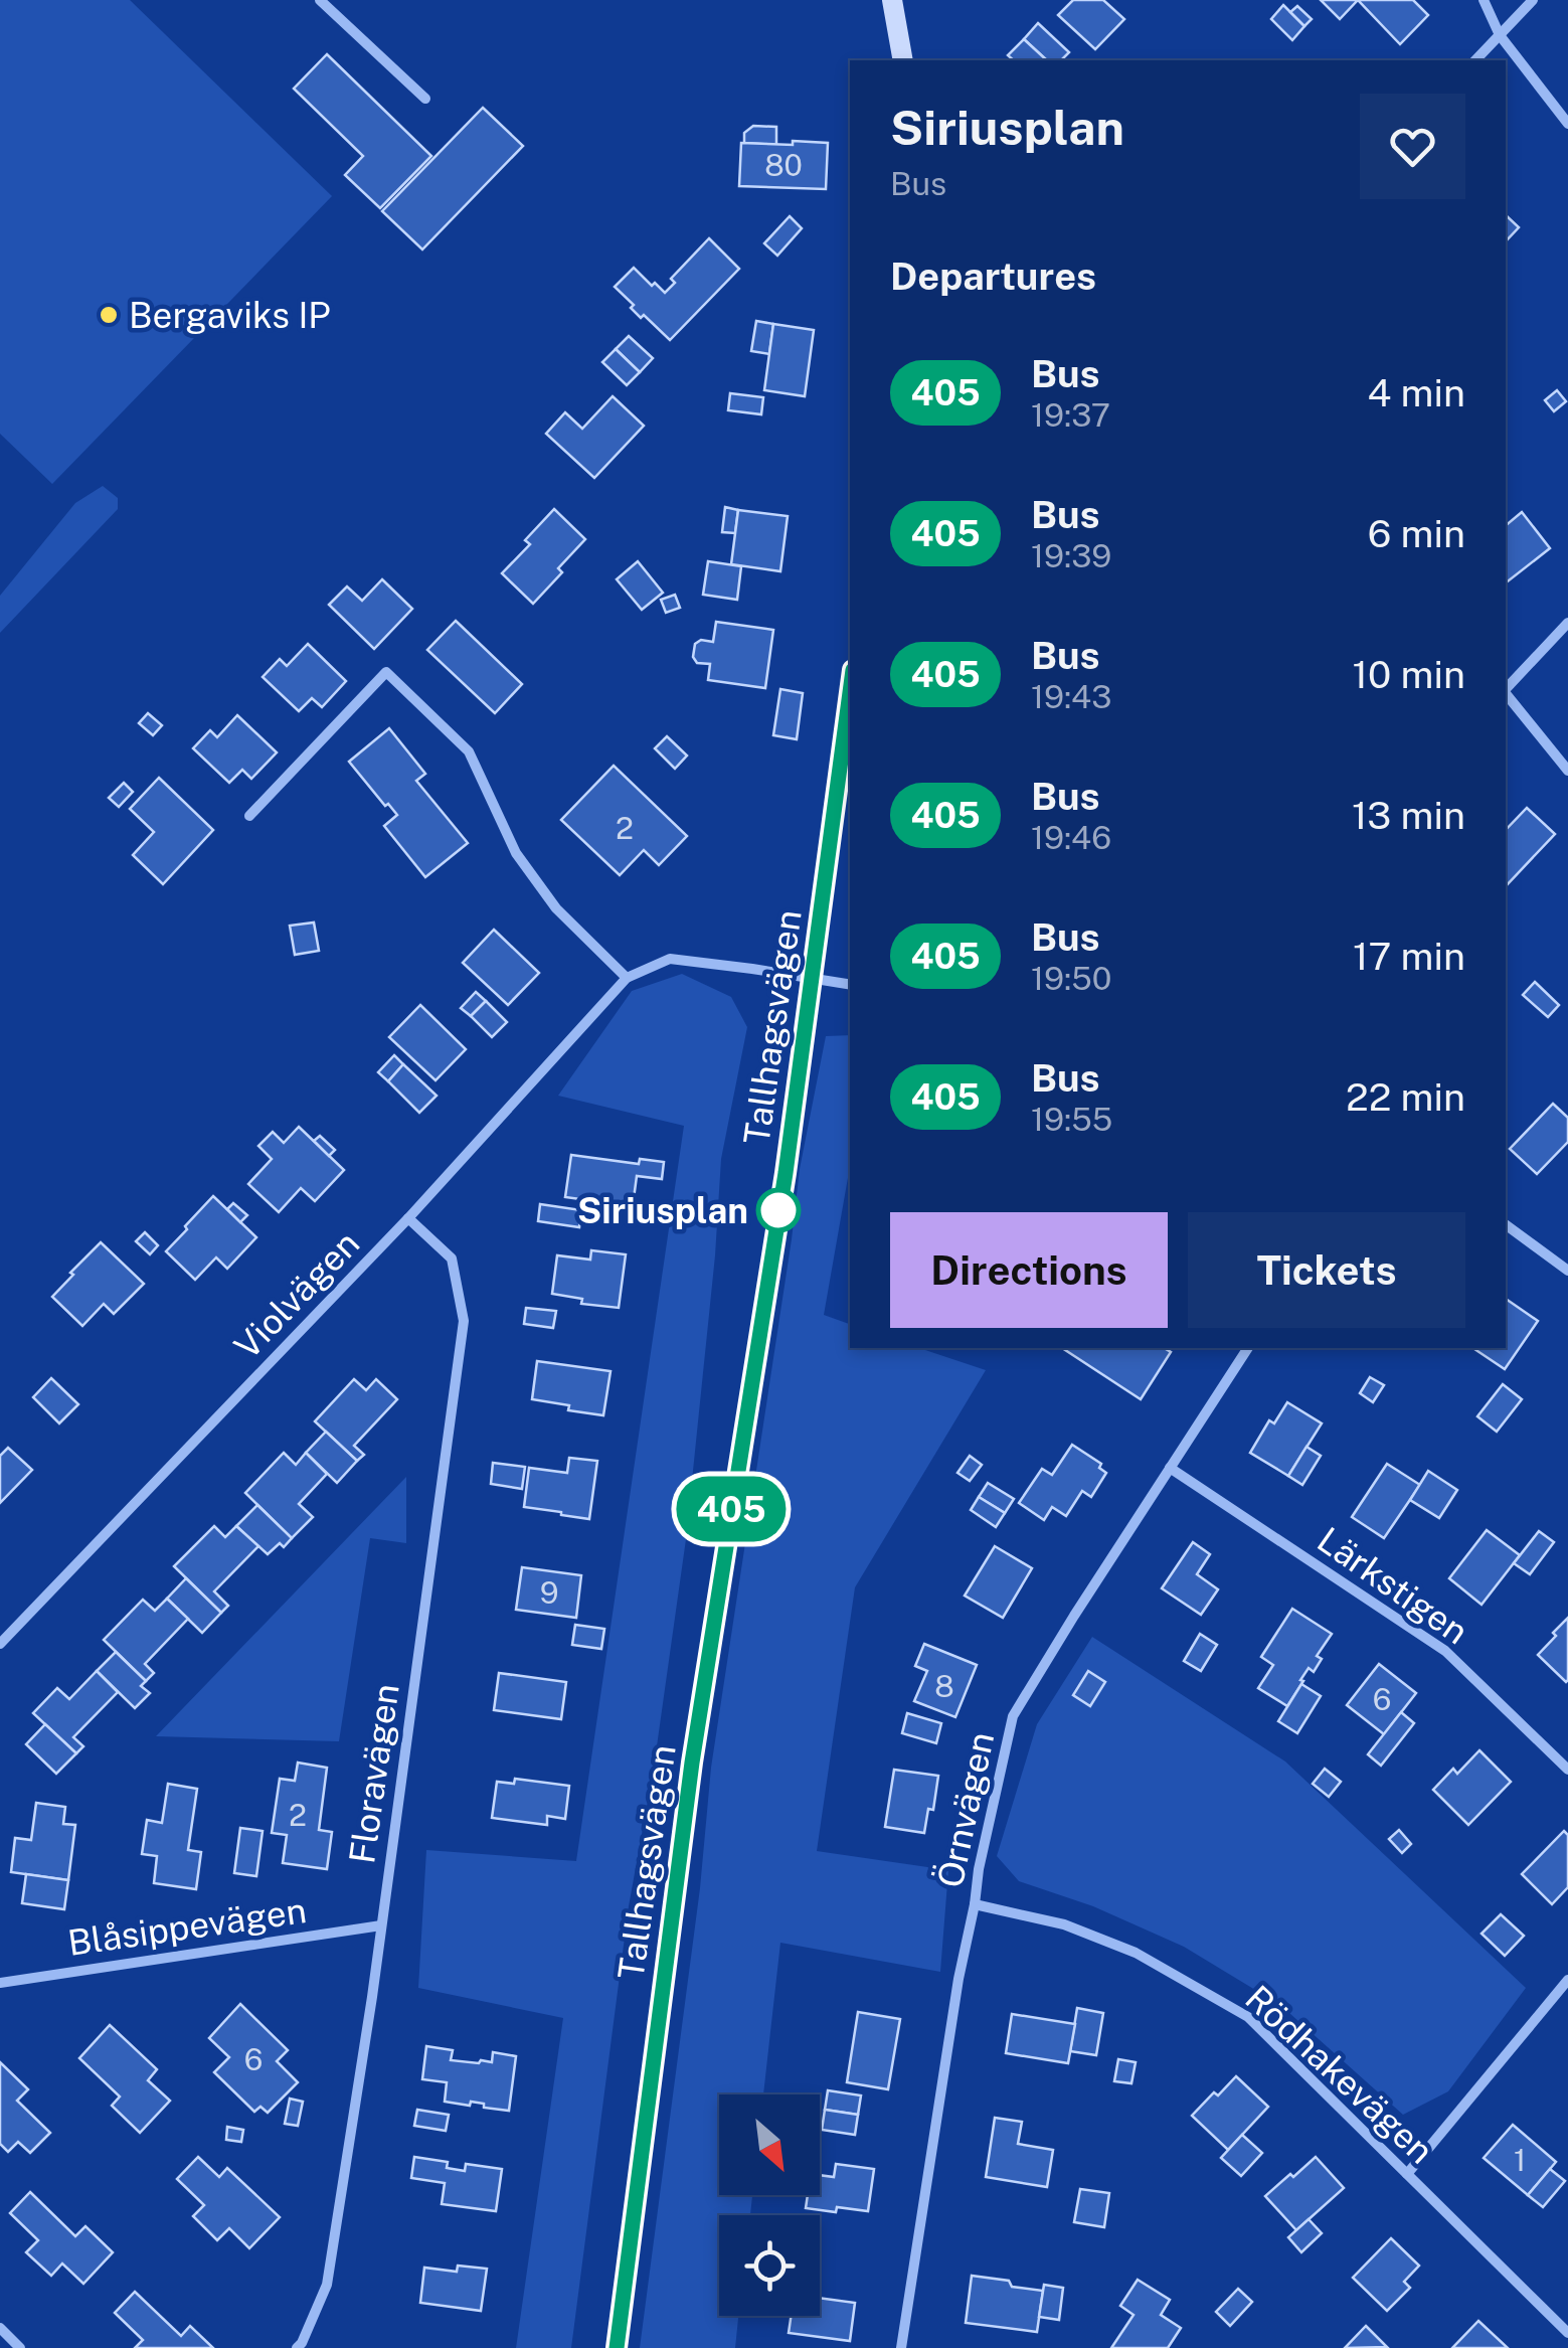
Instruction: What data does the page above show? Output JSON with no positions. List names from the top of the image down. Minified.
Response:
{"streets":{"main road":["Tallhagsvägen"],"street":["Violvägen","Lärkstigen","Floravägen","Örnvägen","Blåsippevägen","Rödhakevägen"]},"crossings":[["Tallhagsvägen","Violvägen"],["Violvägen","Floravägen"],["Lärkstigen","Örnvägen"],["Floravägen","Blåsippevägen"],["Örnvägen","Rödhakevägen"]],"places":["Bergaviks IP","Siriusplan"],"lines":["bus line 405"],"house_numbers":["80","2","9","8","6","2","6","1"],"north":"bottom right","page":{"on_map":"405","heading":[["Siriusplan","Bus"],"Departures"],"list":[{"mark":"405","name":"Bus","note":"19:37","value":"4 min"},{"mark":"405","name":"Bus","note":"19:39","value":"6 min"},{"mark":"405","name":"Bus","note":"19:43","value":"10 min"},{"mark":"405","name":"Bus","note":"19:46","value":"13 min"},{"mark":"405","name":"Bus","note":"19:50","value":"17 min"},{"mark":"405","name":"Bus","note":"19:55","value":"22 min"}],"buttons":["Directions","Tickets"]}}
